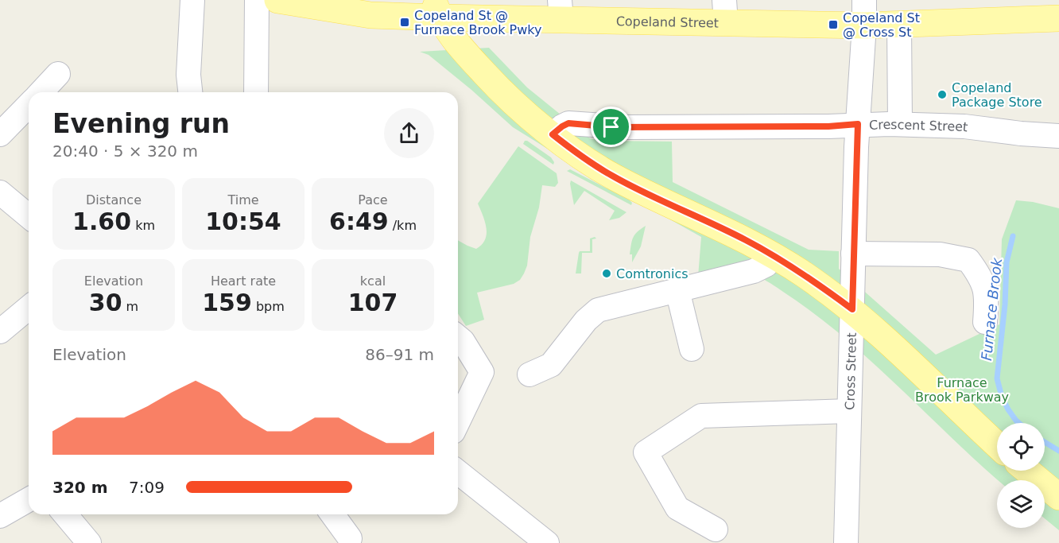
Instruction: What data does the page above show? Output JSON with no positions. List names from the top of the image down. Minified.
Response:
{"streets":{"main road":["Copeland Street"],"street":["Crescent Street","Cross Street"]},"crossings":[["Copeland Street","Cross Street"],["Crescent Street","Cross Street"]],"water":["Furnace Brook"],"parks":["Furnace Brook Parkway"],"places":{"transit":["Copeland St @ Furnace Brook Pwky","Copeland St @ Cross St"],"other":["Copeland Package Store","Comtronics"]},"page":{"heading":["Evening run","20:40 · 5 × 320 m"],"stats":[["Distance","1.60 km"],["Time","10:54"],["Pace","6:49 /km"],["Elevation","30 m"],["Heart rate","159 bpm"],["kcal","107"]],"chart":["Elevation","86–91 m"],"list":[{"name":"320 m","note":"7:09"}]}}
